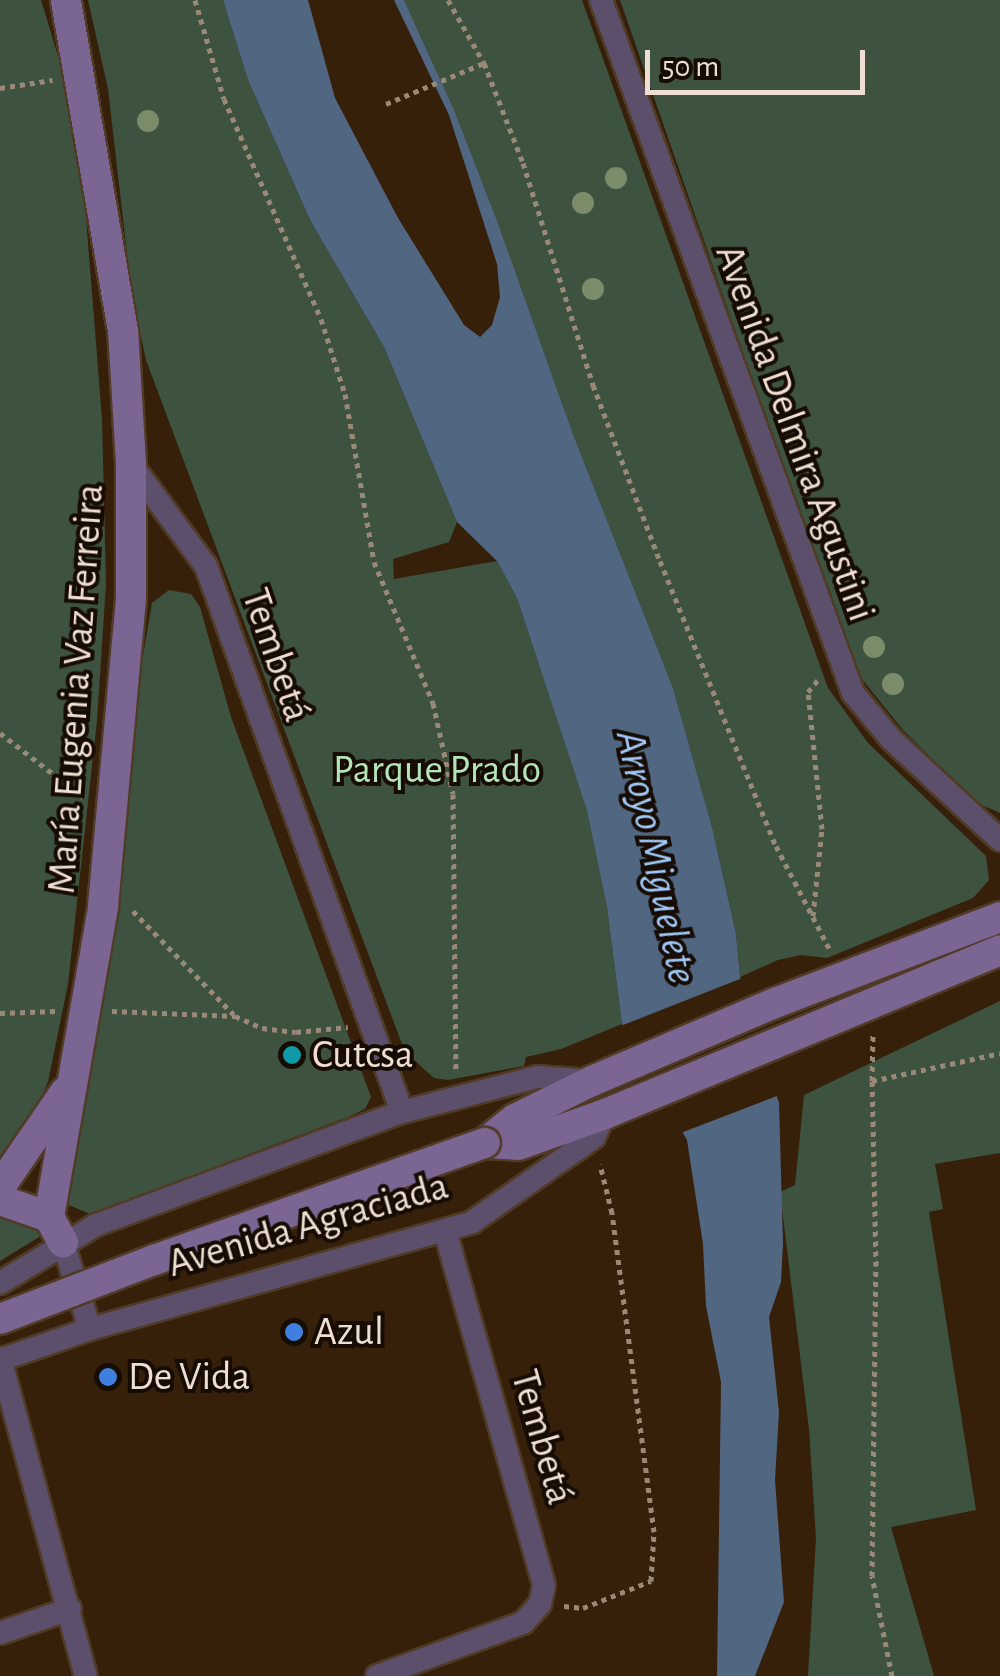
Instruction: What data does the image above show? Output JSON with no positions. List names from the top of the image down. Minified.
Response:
{"streets":{"main road":["María Eugenia Vaz Ferreira","Avenida Agraciada"],"street":["Avenida Delmira Agustini","Tembetá"]},"crossings":[["Tembetá","María Eugenia Vaz Ferreira"],["Tembetá","Avenida Agraciada"],["María Eugenia Vaz Ferreira","Avenida Agraciada"]],"water":["Arroyo Miguelete"],"parks":["Parque Prado"],"places":["Cutcsa","Azul","De Vida"],"scale_bar":"50 m"}
